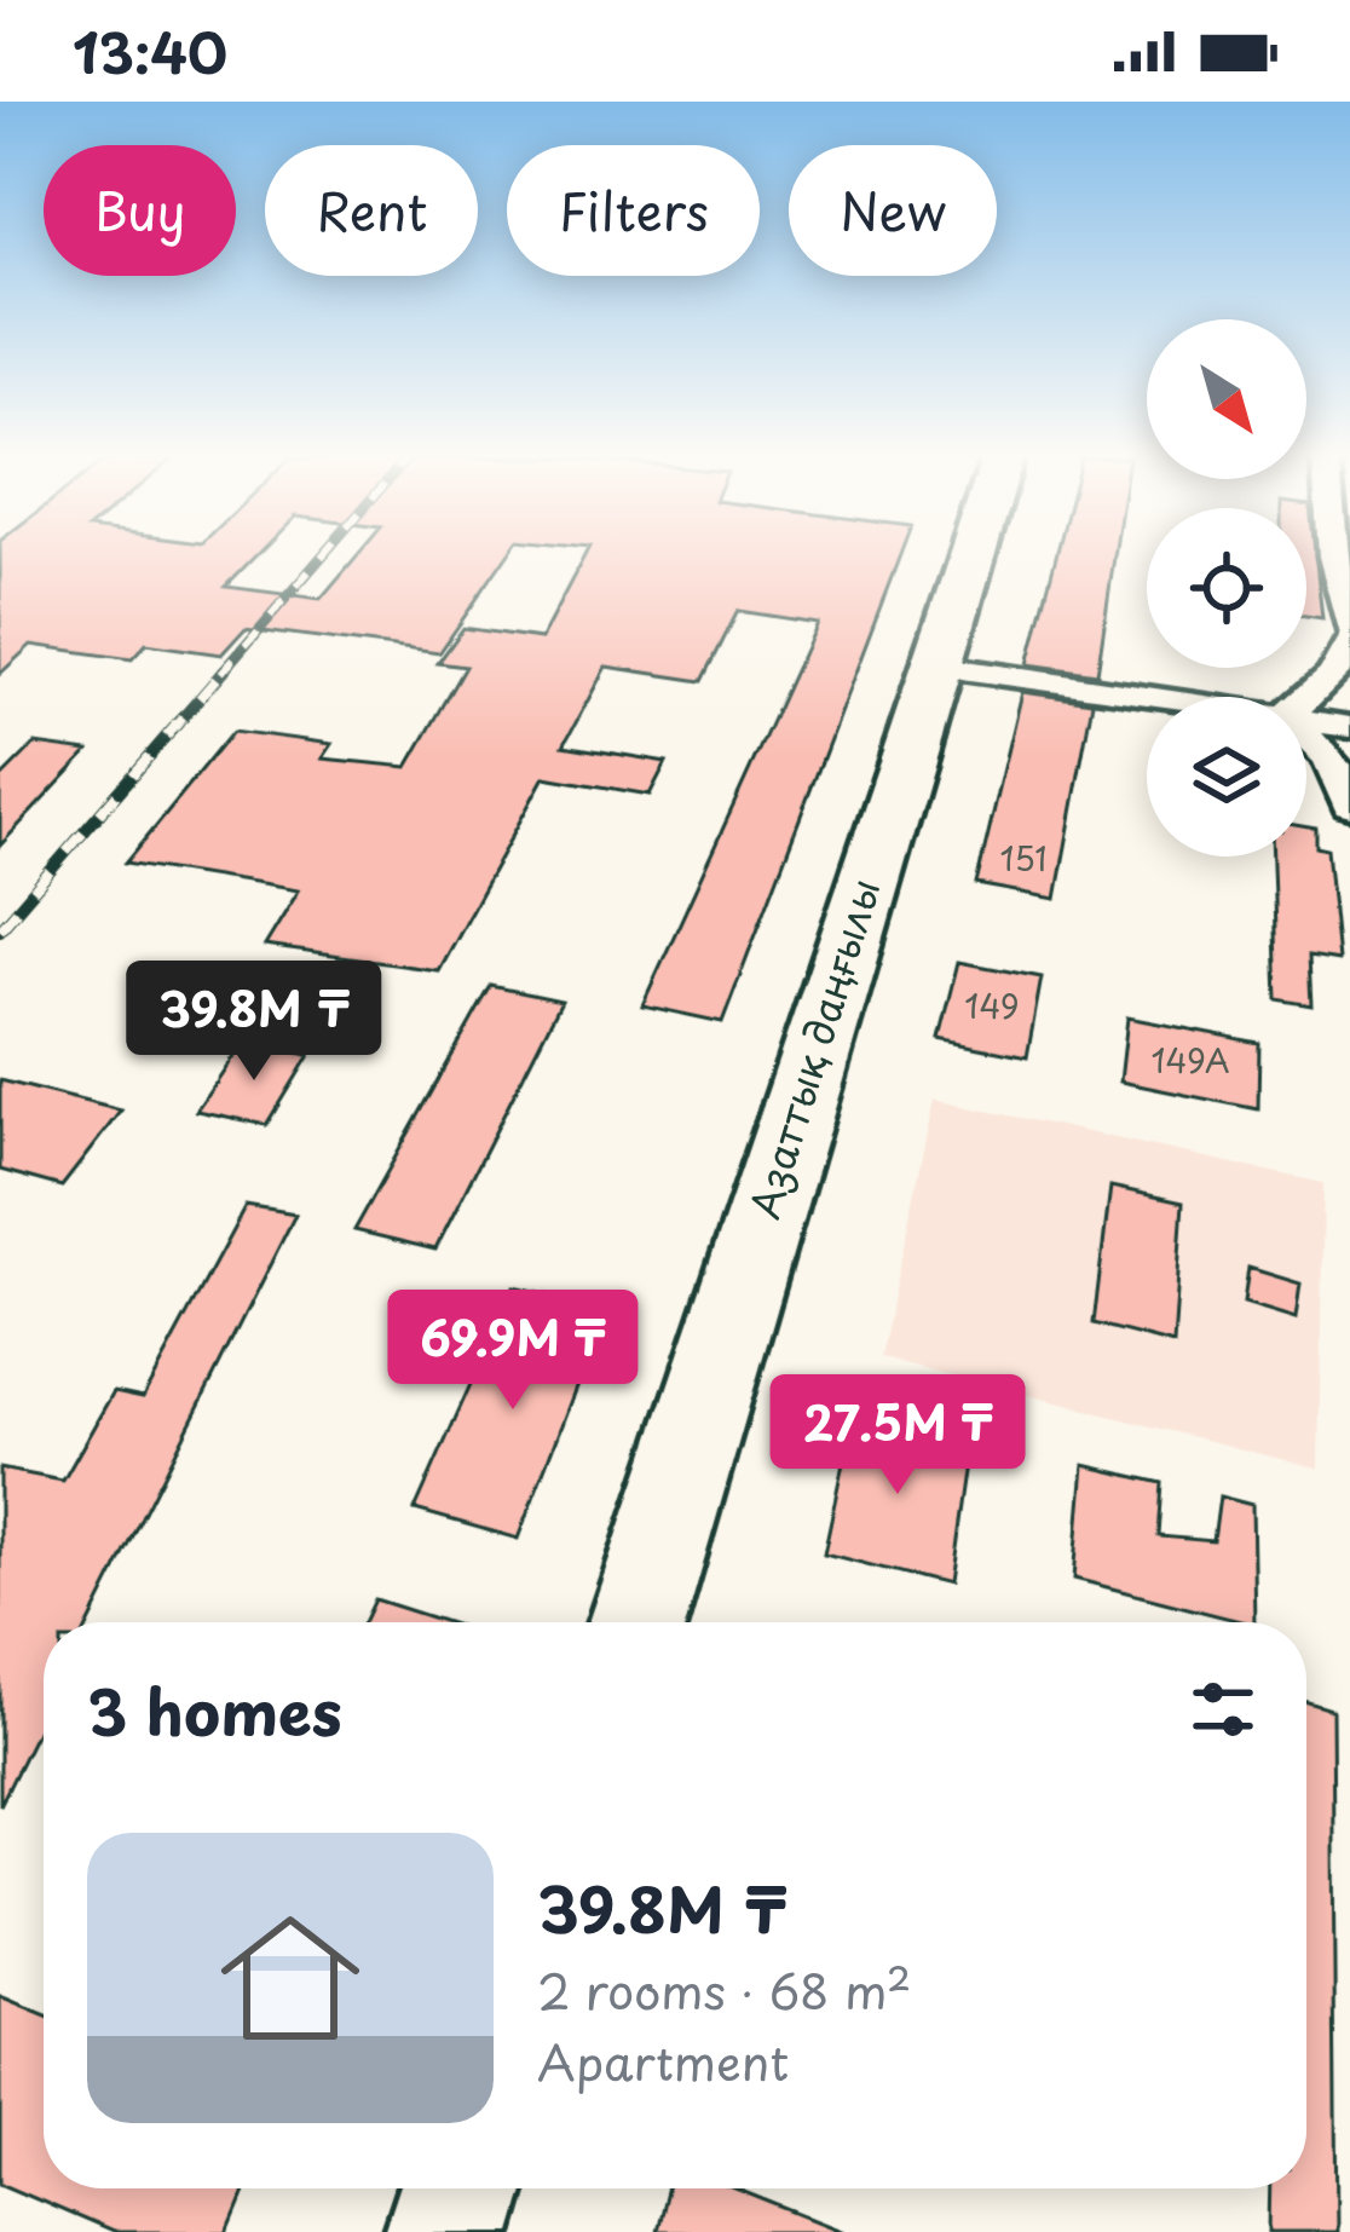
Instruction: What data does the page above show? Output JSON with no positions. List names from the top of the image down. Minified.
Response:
{"streets":{"main road":["Азаттық даңғылы"]},"house_numbers":["151","149","149А"],"north":"bottom right","page":{"status":"13:40","chip":["Buy","Rent","Filters","New"],"price":["39.8M ₸","69.9M ₸","27.5M ₸"],"heading":"3 homes","list":[{"name":"39.8M ₸","note":"2 rooms · 68 m² · Apartment"}]}}
